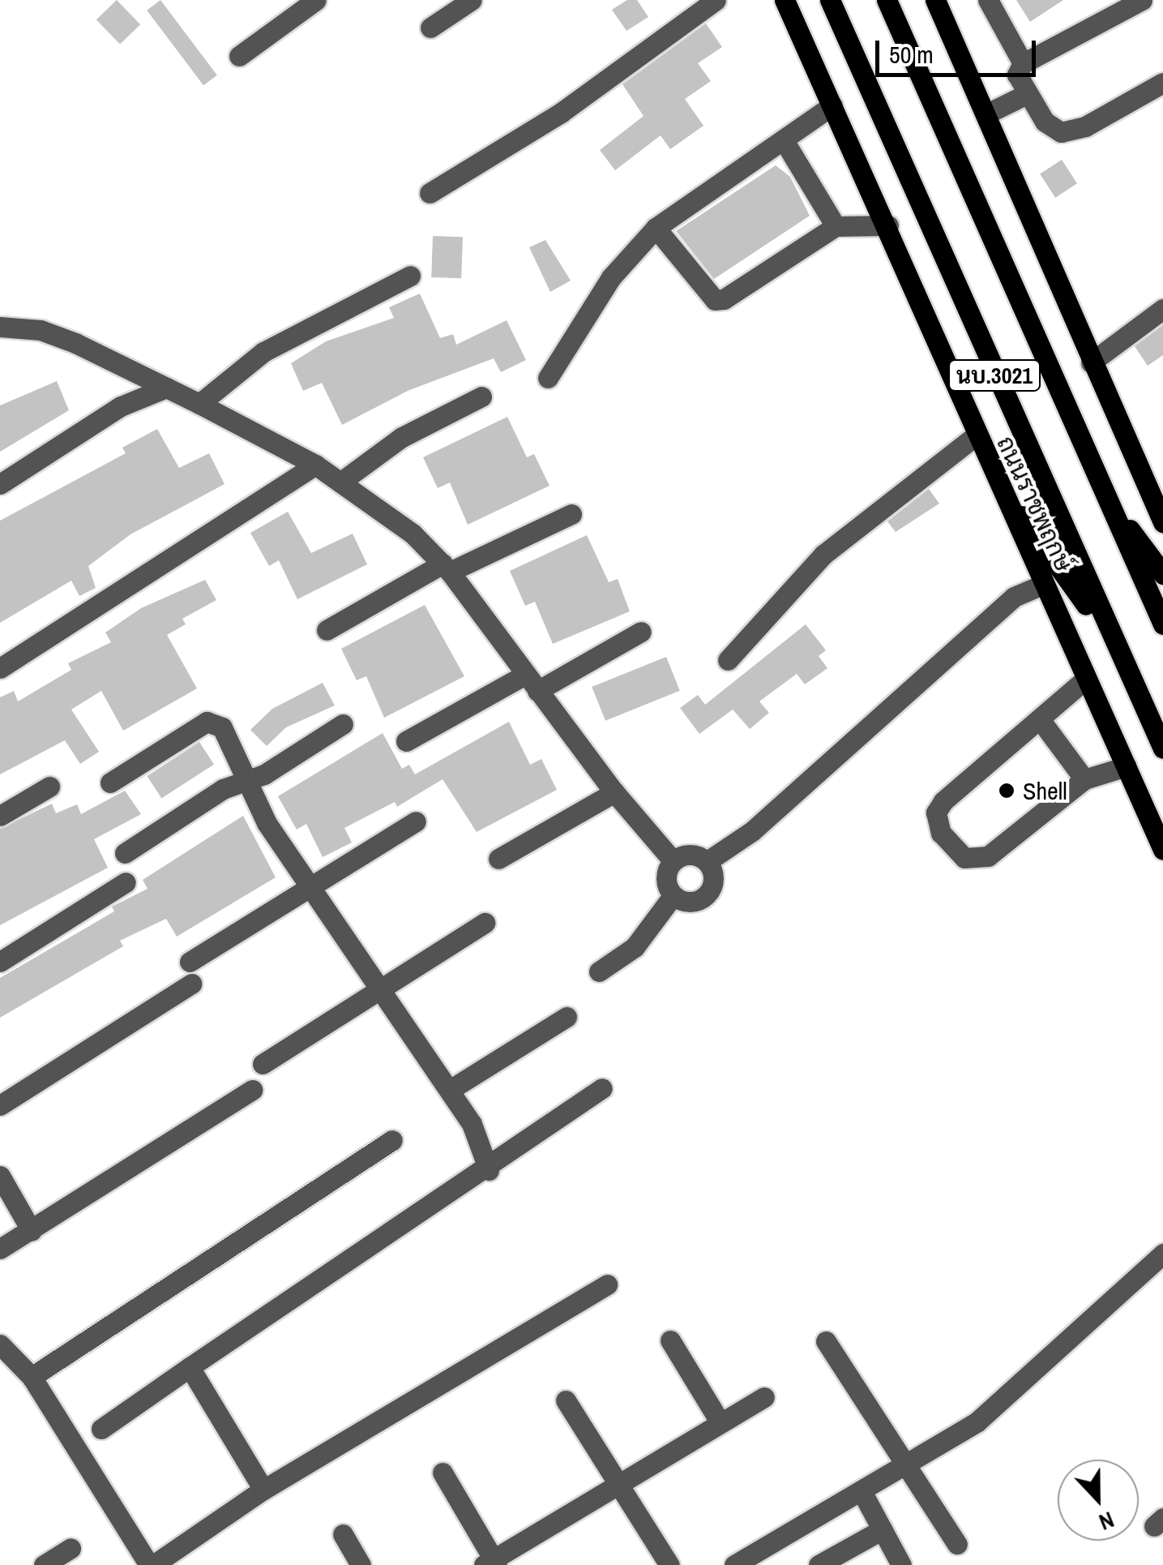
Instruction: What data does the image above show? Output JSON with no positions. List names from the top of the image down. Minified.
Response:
{"streets":{"main road":["นบ.3021","ถนนราชพฤกษ์"]},"places":["Shell"],"scale_bar":"50 m","north":"bottom"}
